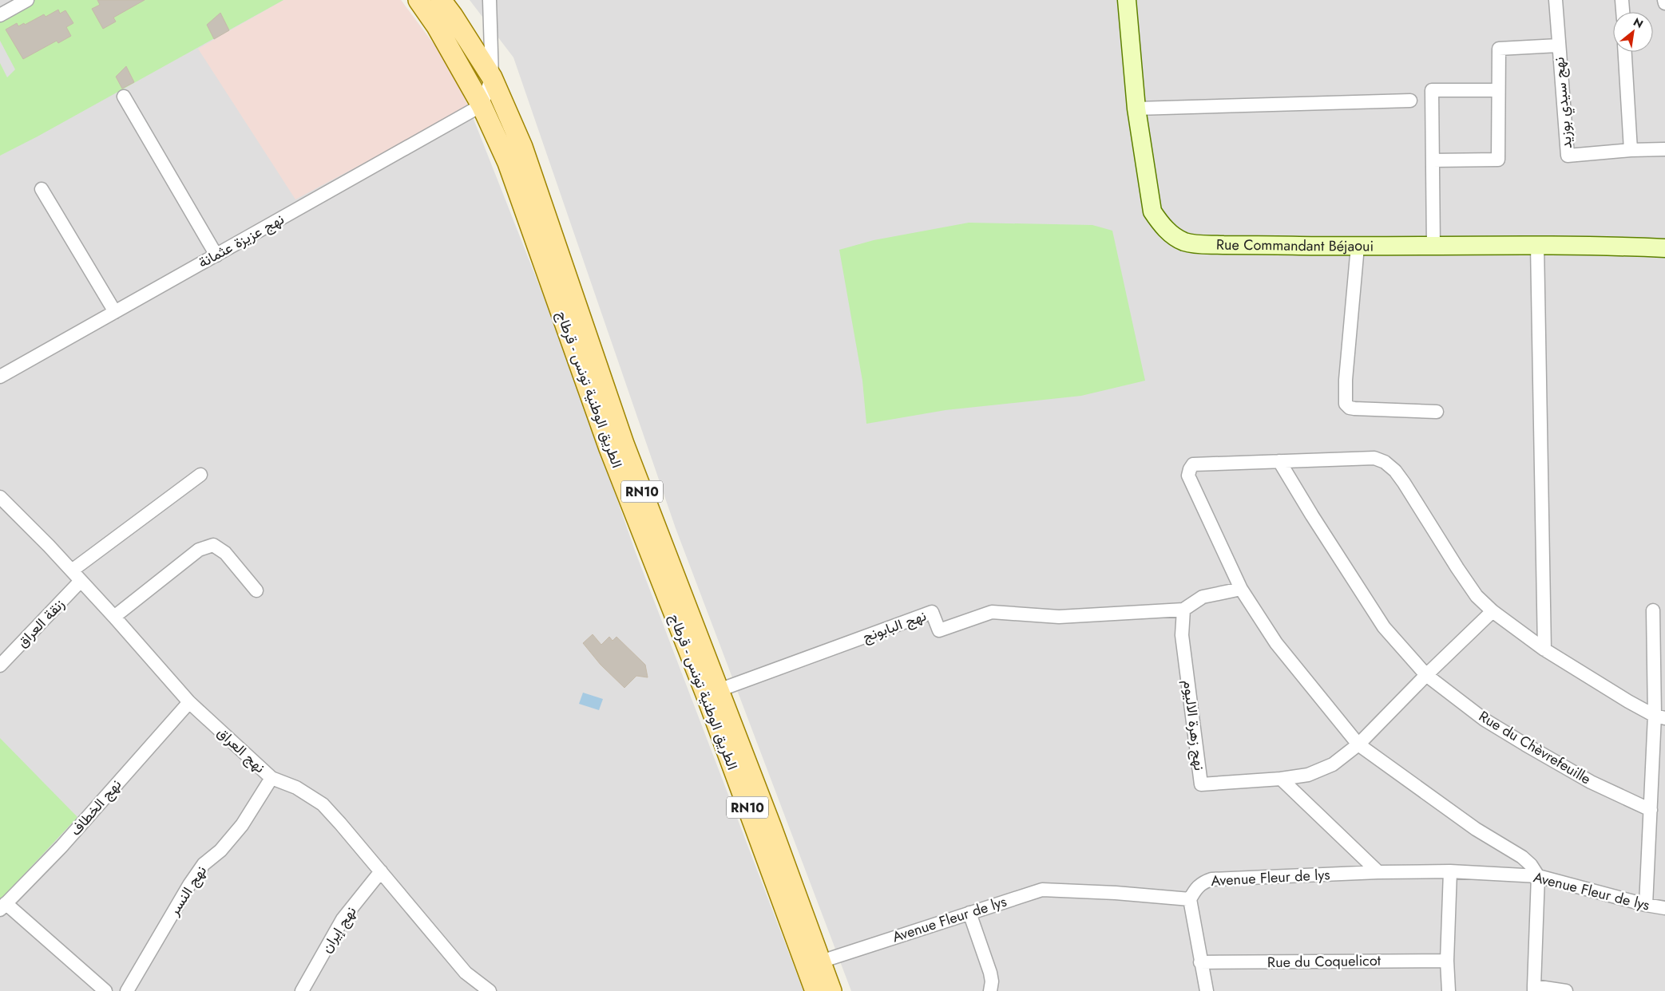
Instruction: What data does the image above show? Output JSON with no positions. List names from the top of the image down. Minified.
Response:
{"streets":{"main road":["الطريق الوطنية تونس - قرطاج","RN10"],"street":["نهج سيدي بوزيد","نهج عزيزة عثمانة","Rue Commandant Béjaoui","زنقة العراق","نهج البابونج","نهج زهرة الاليوم","Rue du Chèvrefeuille","نهج العراق","نهج الخطاف","Avenue Fleur de lys","نهج النسر","نهج إيران","Rue du Coquelicot"]},"crossings":[["نهج عزيزة عثمانة","الطريق الوطنية تونس - قرطاج"],["الطريق الوطنية تونس - قرطاج","نهج البابونج"],["الطريق الوطنية تونس - قرطاج","Avenue Fleur de lys"],["زنقة العراق","نهج العراق"],["نهج البابونج","نهج زهرة الاليوم"],["نهج العراق","نهج الخطاف"],["نهج العراق","نهج النسر"],["نهج العراق","نهج إيران"]],"north":"top right"}
